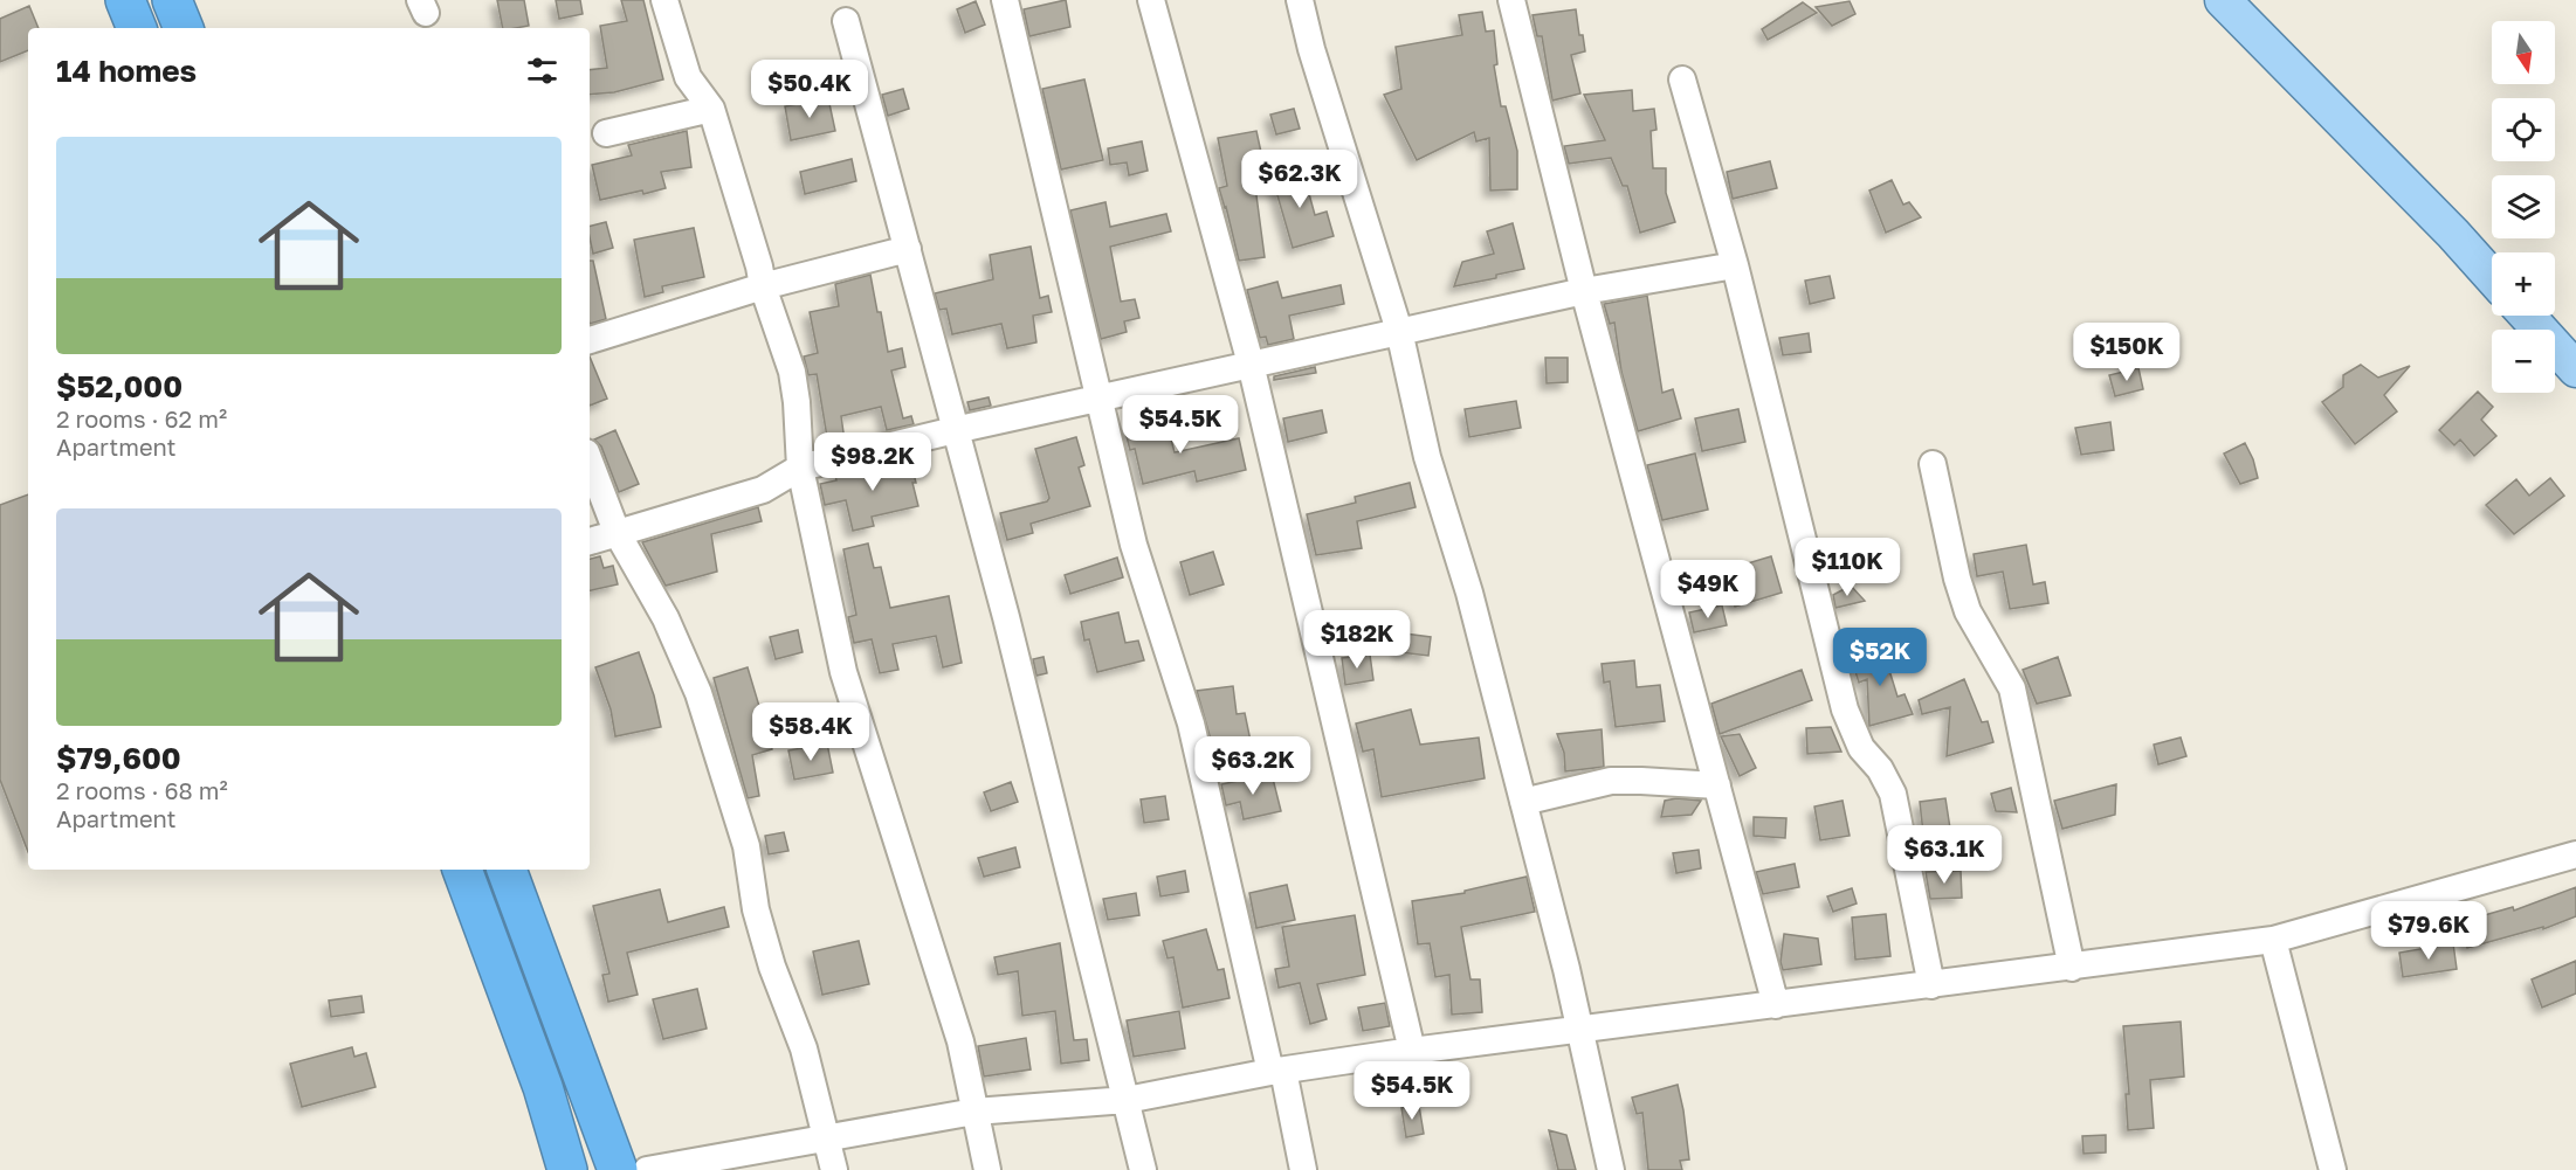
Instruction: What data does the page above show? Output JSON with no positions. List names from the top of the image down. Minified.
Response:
{"north":"bottom","page":{"map_buttons":["+","−"],"heading":"14 homes","price":["$50.4K","$62.3K","$150K","$54.5K","$98.2K","$110K","$49K","$182K","$52K","$58.4K","$63.2K","$63.1K","$79.6K","$54.5K"],"list":[{"name":"$52,000","note":"2 rooms · 62 m² · Apartment"},{"name":"$79,600","note":"2 rooms · 68 m² · Apartment"}]}}
